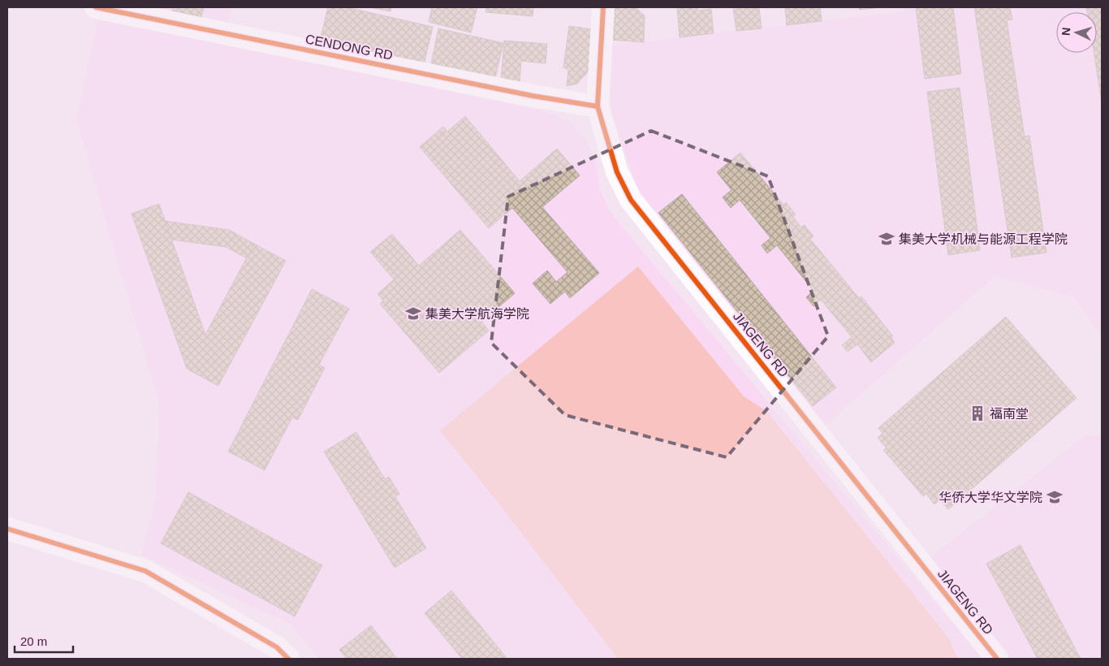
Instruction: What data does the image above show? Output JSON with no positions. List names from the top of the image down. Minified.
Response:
{"streets":{"street":["CENDONG RD","JIAGENG RD"]},"crossings":[["CENDONG RD","JIAGENG RD"]],"places":{"school or university":["集美大学机械与能源工程学院","集美大学航海学院","华侨大学华文学院"],"building":["福南堂"]},"scale_bar":"20 m","north":"left"}
